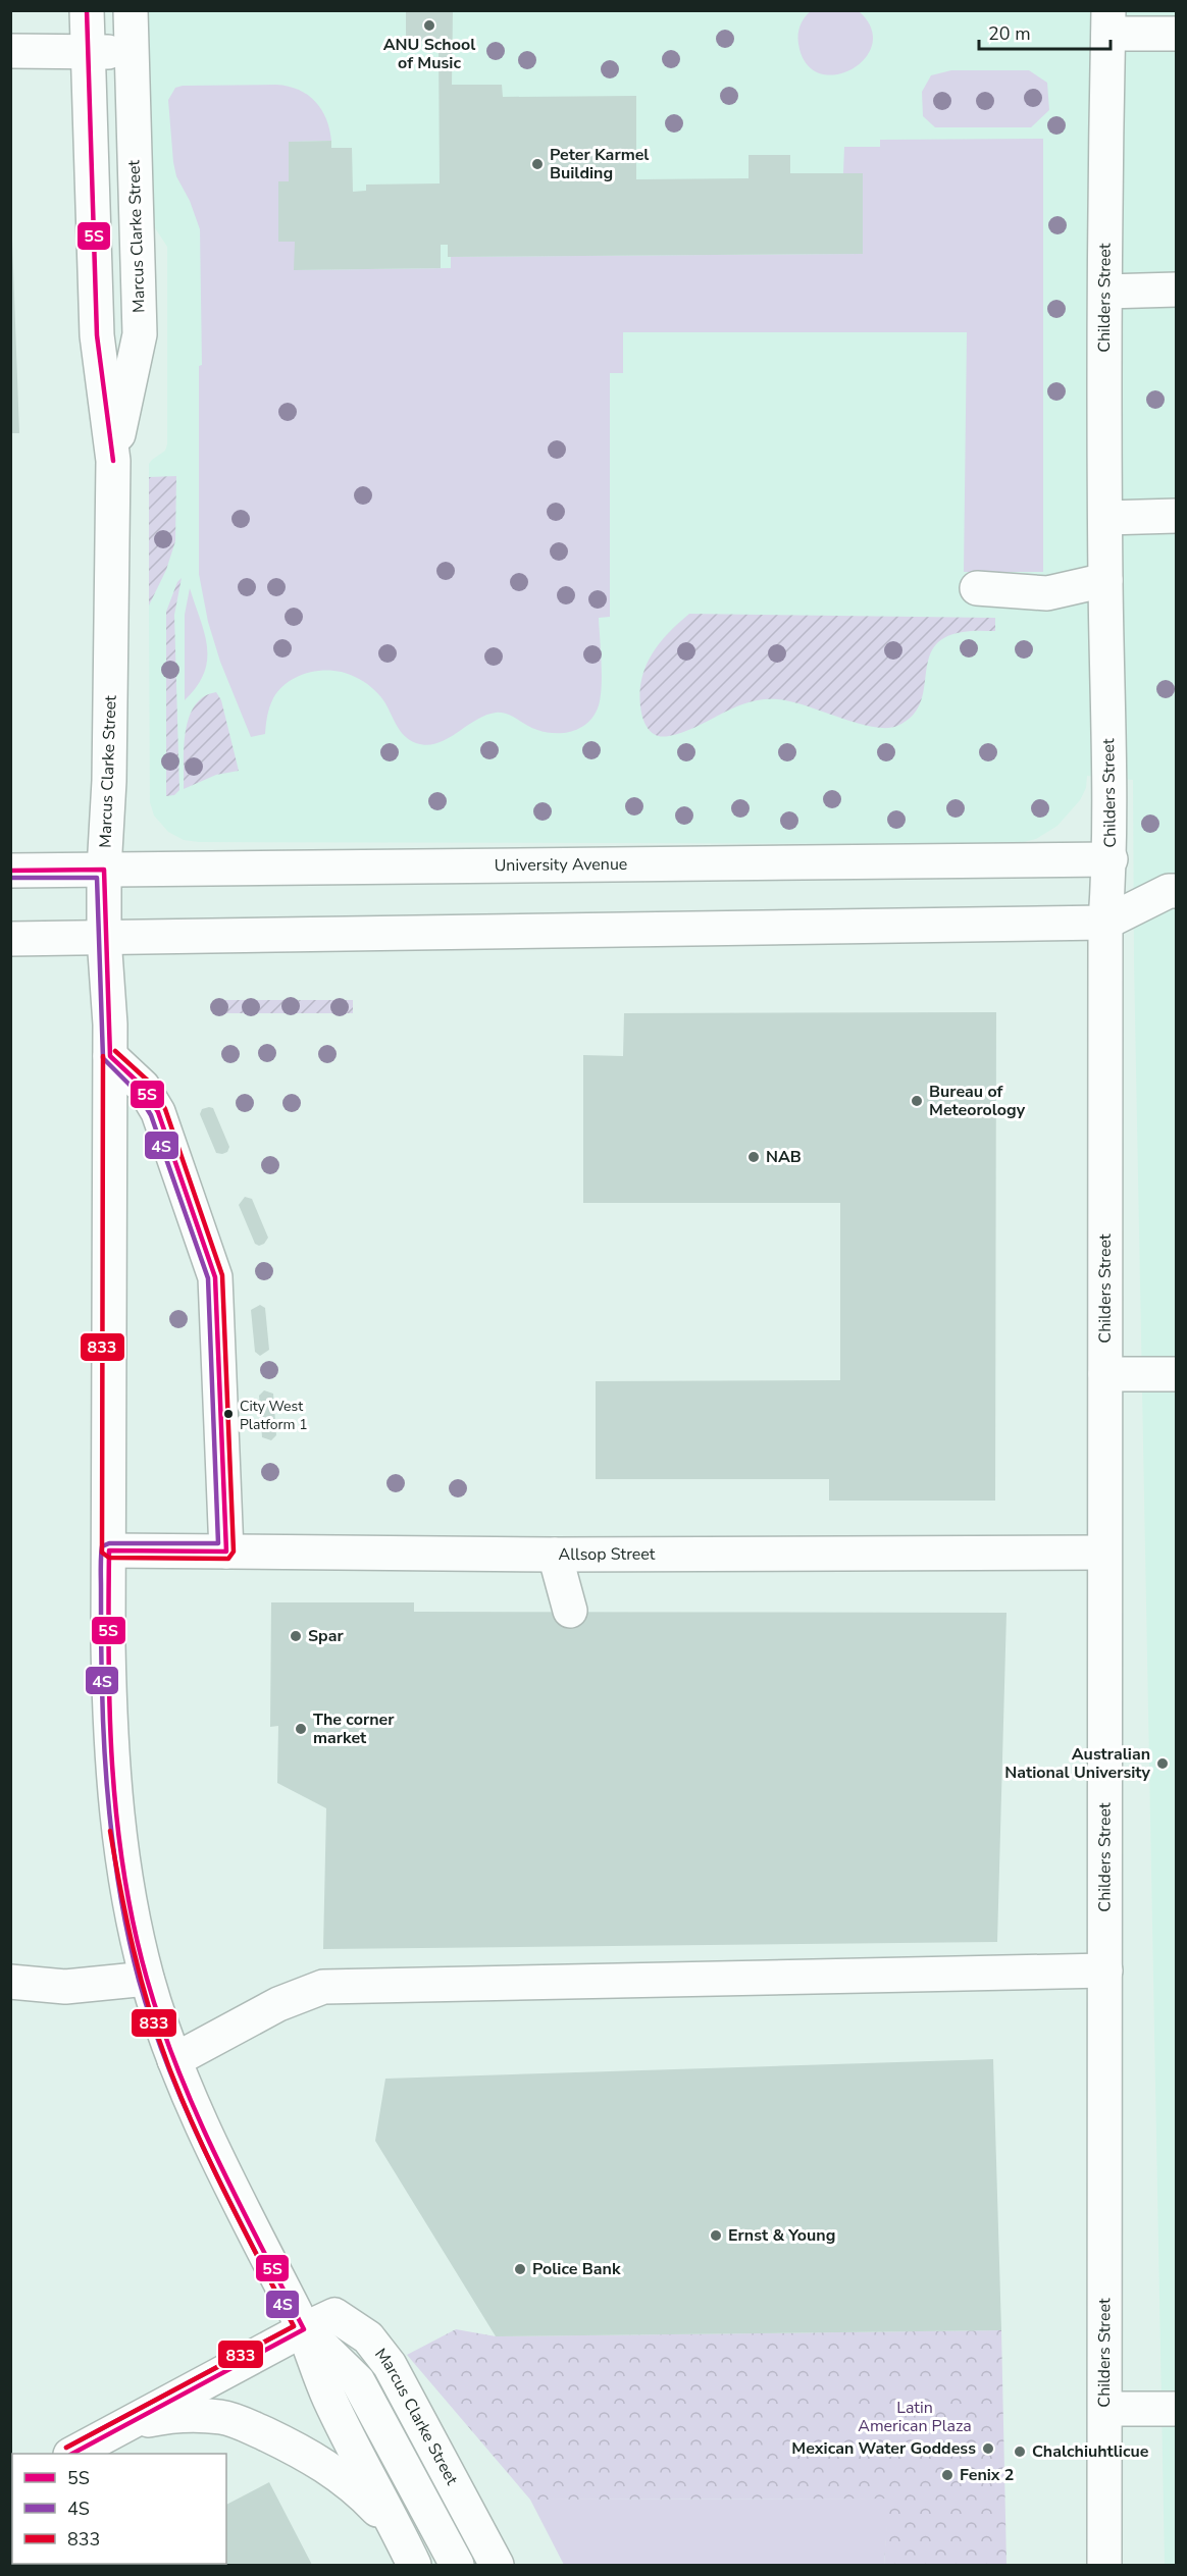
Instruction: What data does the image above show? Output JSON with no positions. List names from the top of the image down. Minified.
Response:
{"streets":{"street":["Marcus Clarke Street","Childers Street","University Avenue","Allsop Street"]},"crossings":[["Marcus Clarke Street","University Avenue"],["Marcus Clarke Street","Allsop Street"],["Childers Street","University Avenue"],["Childers Street","Allsop Street"]],"parks":["Latin American Plaza"],"places":["ANU School of Music","Peter Karmel Building","Bureau of Meteorology","NAB","City West Platform 1","Spar","The corner market","Australian National University","Ernst & Young","Police Bank","Mexican Water Goddess","Chalchiuhtlicue","Fenix 2"],"lines":["transit line 5S","transit line 4S","transit line 833"],"legend":["5S","4S","833"],"scale_bar":"20 m"}
